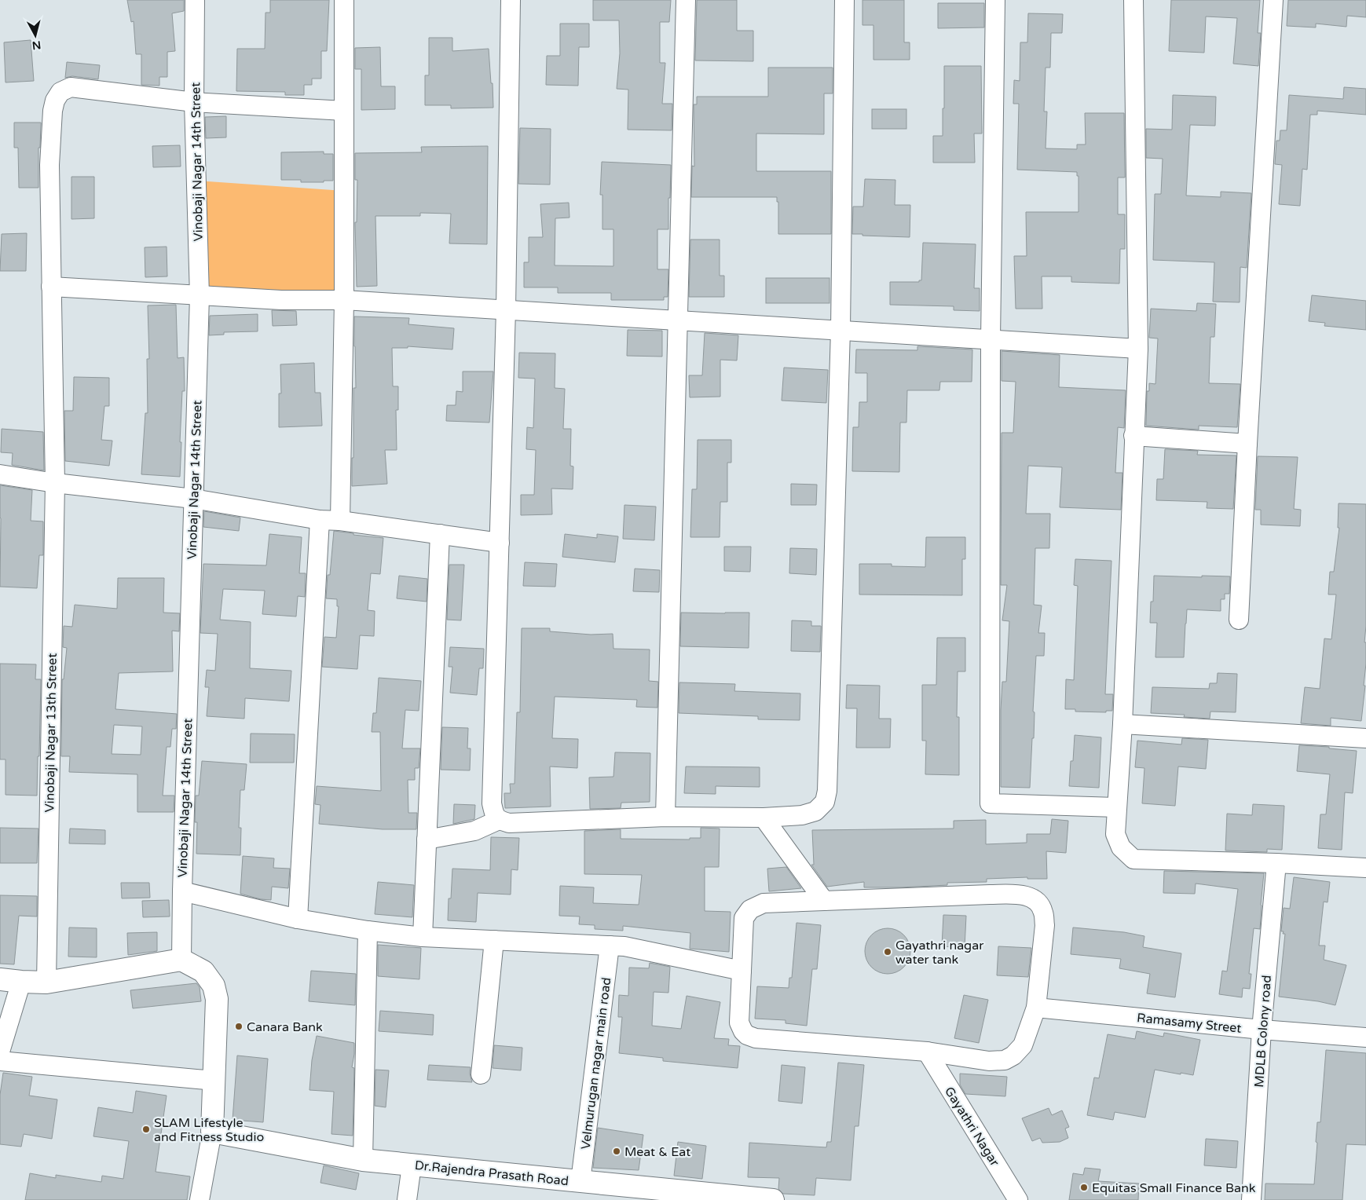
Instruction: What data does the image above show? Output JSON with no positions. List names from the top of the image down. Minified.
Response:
{"streets":{"street":["Vinobaji Nagar 14th Street","Vinobaji Nagar 13th Street","Ramasamy Street","MDLB Colony road","Velmurugan nagar main road","Gayathri Nagar","Dr.Rajendra Prasath Road"]},"crossings":[["Vinobaji Nagar 14th Street","Vinobaji Nagar 13th Street"],["Ramasamy Street","MDLB Colony road"],["Velmurugan nagar main road","Dr.Rajendra Prasath Road"]],"places":["Gayathri nagar water tank","Canara Bank","SLAM Lifestyle and Fitness Studio","Meat & Eat","Equitas Small Finance Bank"],"north":"bottom"}
